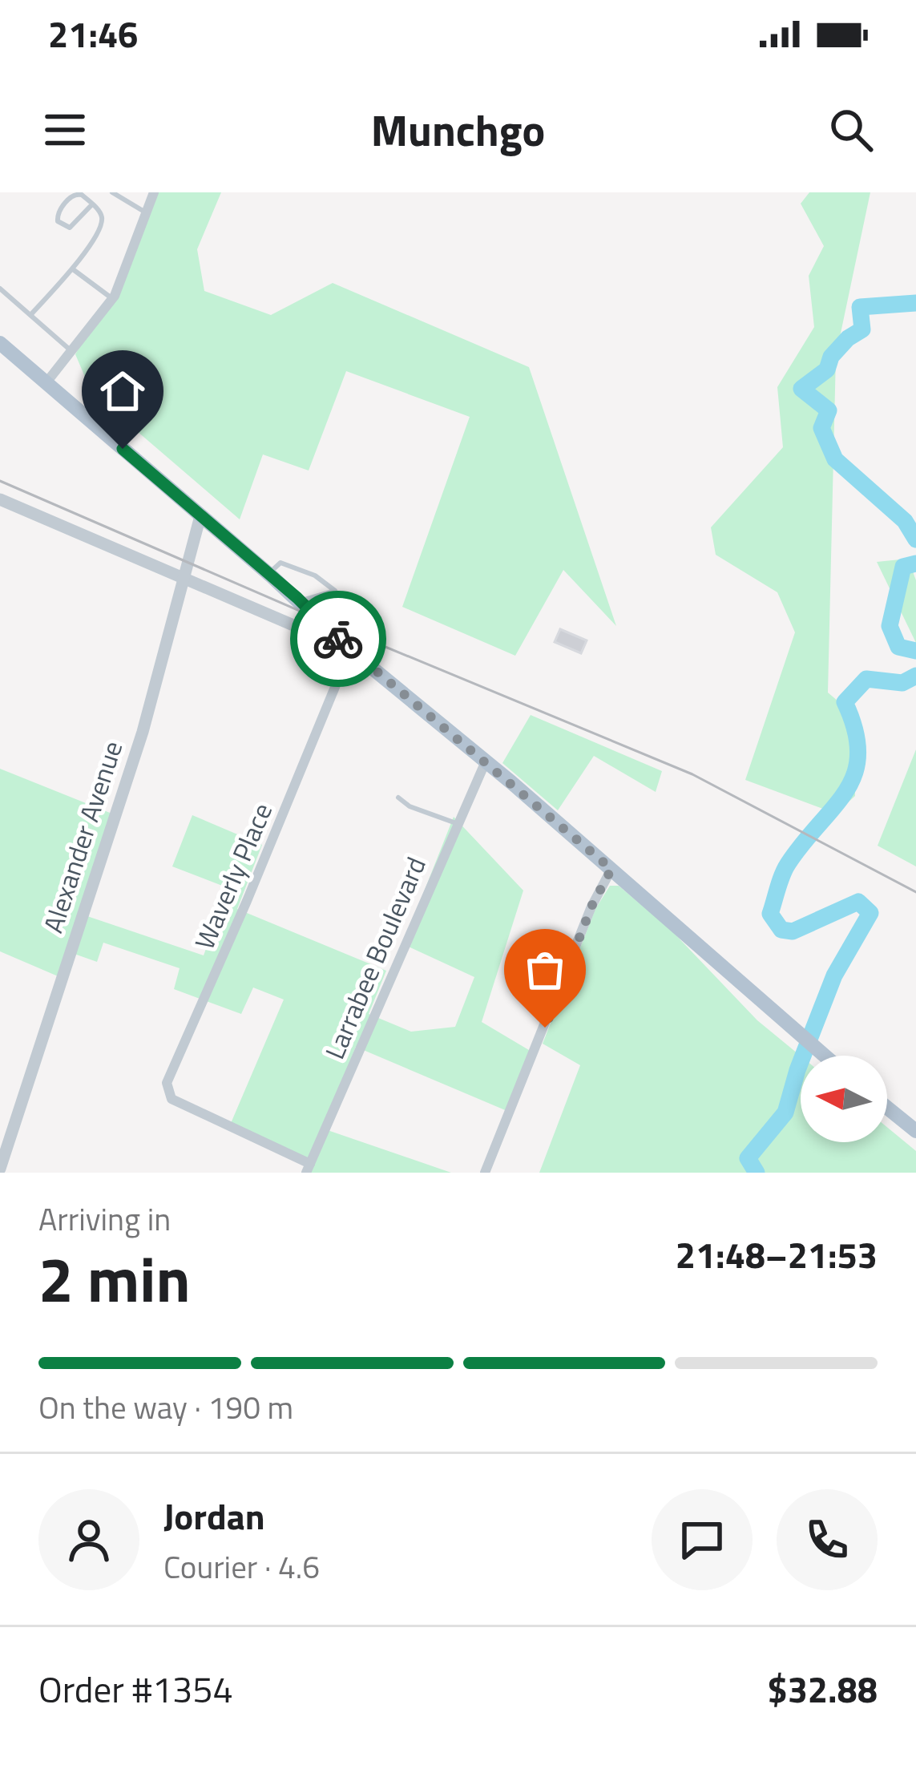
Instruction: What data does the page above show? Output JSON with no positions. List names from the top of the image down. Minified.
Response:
{"streets":{"street":["Alexander Avenue","Waverly Place","Larrabee Boulevard"]},"crossings":[["Waverly Place","Larrabee Boulevard"]],"north":"left","page":{"status":"21:46","header":"Munchgo","heading":["2 min","Arriving in","21:48–21:53"],"panel":["Jordan","Courier · 4.6","Order #1354","$32.88"],"bar":"On the way · 190 m"}}
